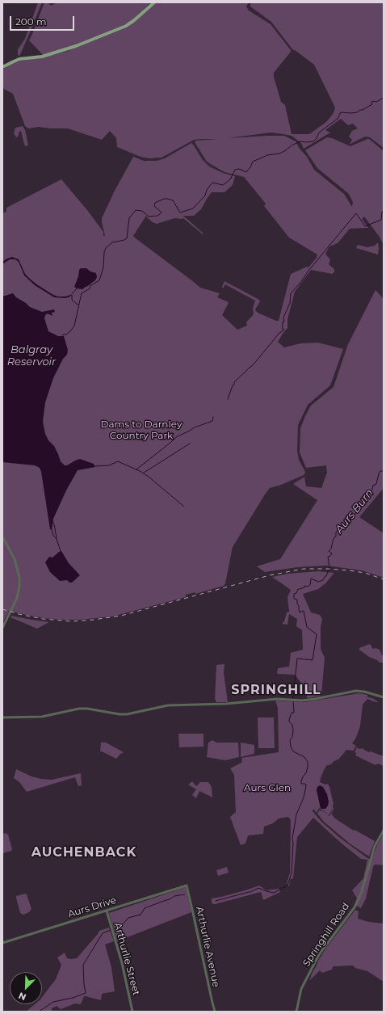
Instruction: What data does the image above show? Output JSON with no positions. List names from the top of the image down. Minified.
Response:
{"streets":{"street":["Aurs Drive","Springhill Road","Arthurlie Avenue","Arthurlie Street"]},"crossings":[["Aurs Drive","Arthurlie Avenue"],["Aurs Drive","Arthurlie Street"]],"districts":["SPRINGHILL","AUCHENBACK"],"water":["Balgray Reservoir","Aurs Burn"],"parks":["Dams to Darnley Country Park","Aurs Glen"],"scale_bar":"200 m","north":"bottom left"}
